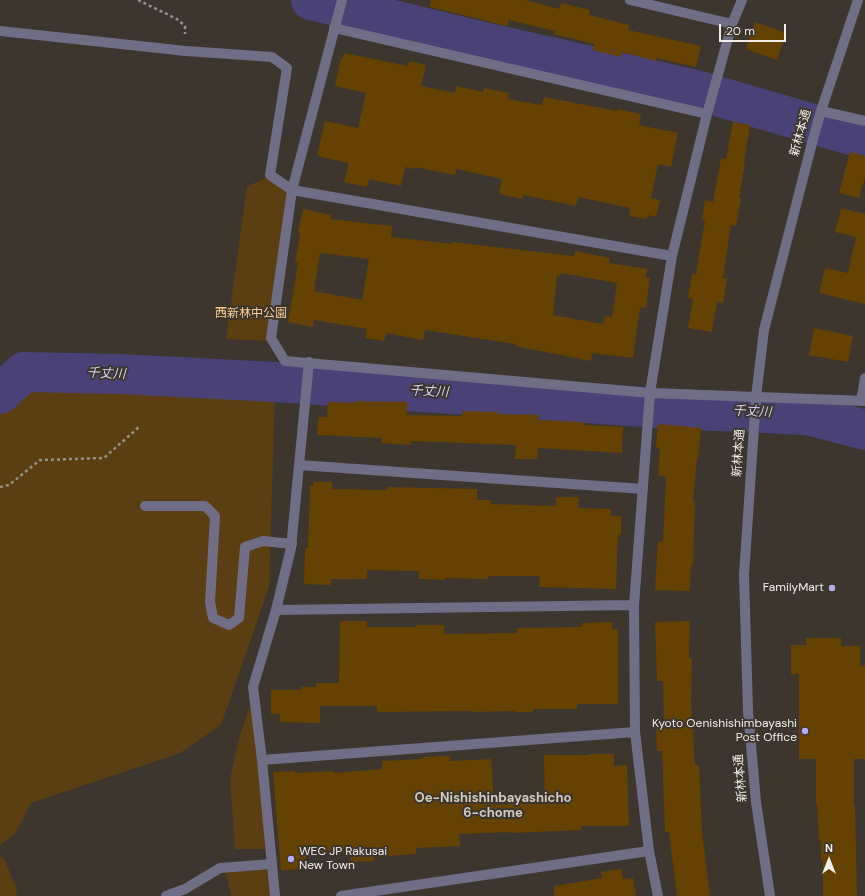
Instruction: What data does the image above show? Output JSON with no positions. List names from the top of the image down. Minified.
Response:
{"streets":{"street":["新林本通"]},"districts":["Oe-Nishishinbayashicho 6-chome"],"water":["千丈川"],"parks":["西新林中公園"],"places":["FamilyMart","Kyoto Oenishishimbayashi Post Office","WEC JP Rakusai New Town"],"scale_bar":"20 m","north":"top"}
